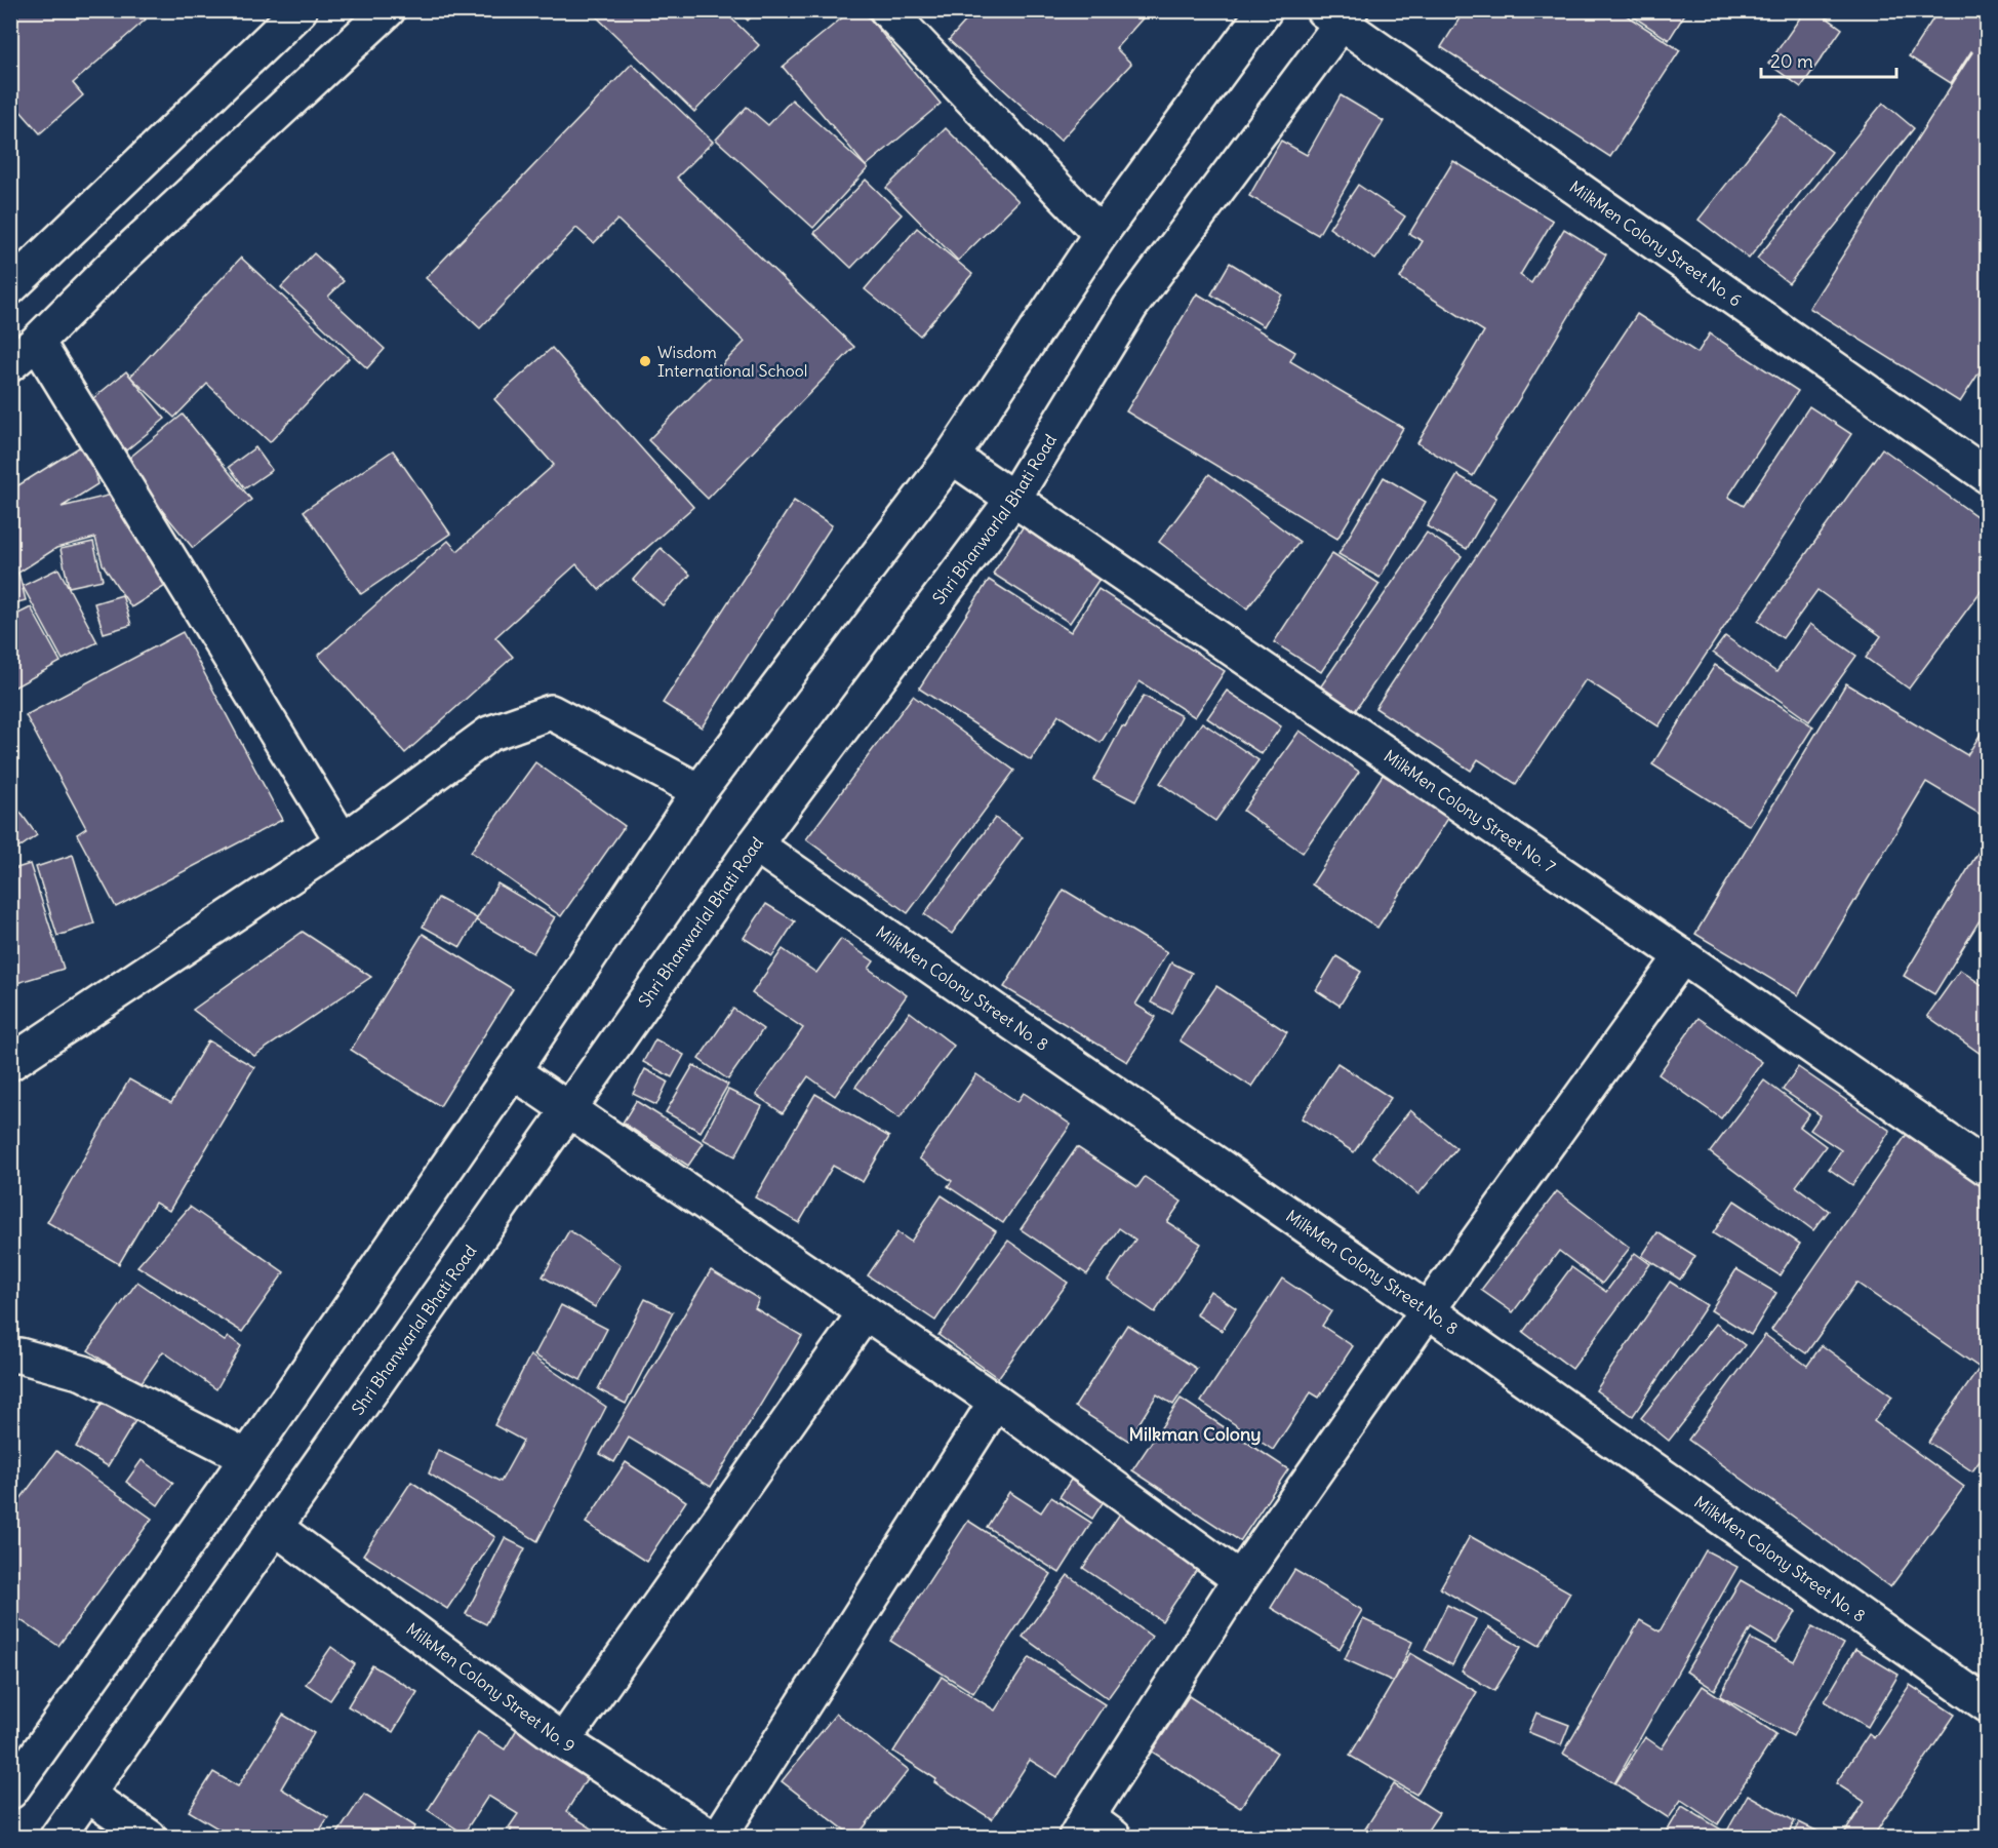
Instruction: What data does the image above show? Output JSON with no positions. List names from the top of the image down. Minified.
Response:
{"streets":{"street":["MilkMen Colony Street No. 6","Shri Bhanwarlal Bhati Road","MilkMen Colony Street No. 7","MilkMen Colony Street No. 8","MilkMen Colony Street No. 9"]},"crossings":[["MilkMen Colony Street No. 6","Shri Bhanwarlal Bhati Road"],["Shri Bhanwarlal Bhati Road","MilkMen Colony Street No. 7"],["Shri Bhanwarlal Bhati Road","MilkMen Colony Street No. 8"],["Shri Bhanwarlal Bhati Road","MilkMen Colony Street No. 9"]],"districts":["Milkman Colony"],"places":["Wisdom International School"],"scale_bar":"20 m"}
